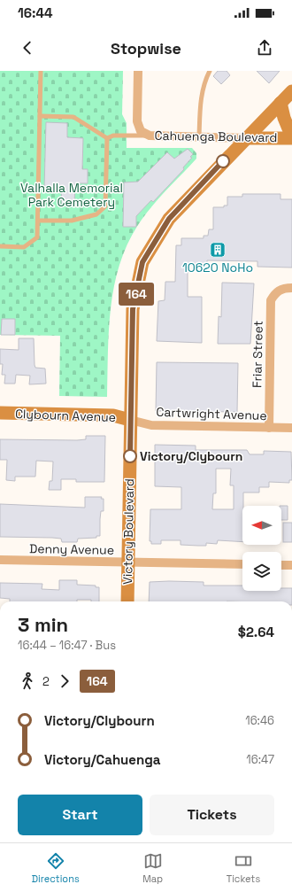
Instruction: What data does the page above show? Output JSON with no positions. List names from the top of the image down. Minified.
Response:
{"streets":{"main road":["Cahuenga Boulevard","Clybourn Avenue","Victory Boulevard"],"street":["Friar Street","Cartwright Avenue","Denny Avenue"]},"crossings":[["Cahuenga Boulevard","Victory Boulevard"],["Friar Street","Cartwright Avenue"],["Cartwright Avenue","Clybourn Avenue"],["Cartwright Avenue","Victory Boulevard"],["Clybourn Avenue","Victory Boulevard"],["Victory Boulevard","Denny Avenue"]],"parks":["Valhalla Memorial Park Cemetery"],"places":{"building":["10620 NoHo"],"other":["Victory/Clybourn"]},"lines":["bus line 164"],"north":"left","page":{"status":"16:44","header":"Stopwise","on_map":"164","heading":["3 min","16:44 – 16:47 · Bus","$2.64"],"legs":["2","164"],"list":[{"name":"Victory/Clybourn","value":"16:46"},{"name":"Victory/Cahuenga","value":"16:47"}],"buttons":["Start","Tickets"],"tabs":["Directions","Map","Tickets"]}}
